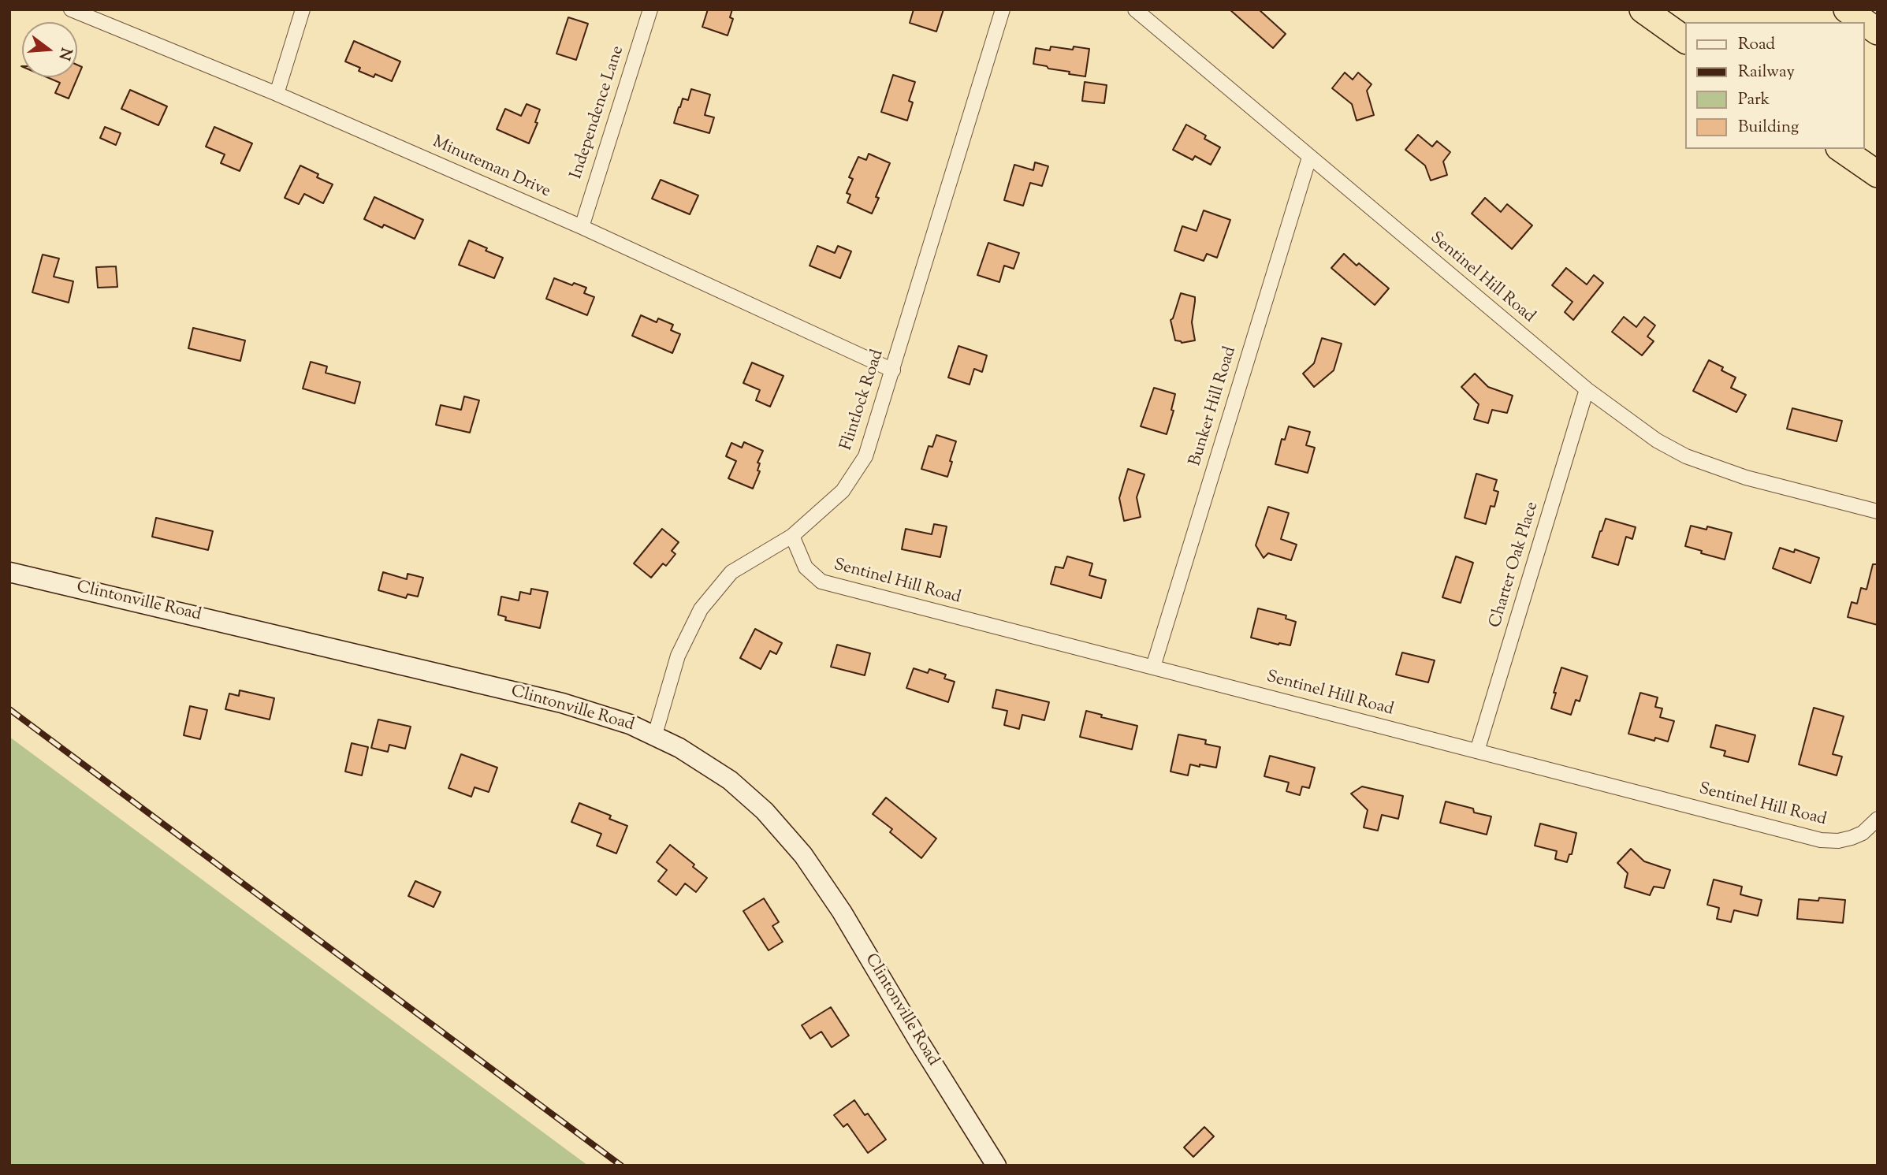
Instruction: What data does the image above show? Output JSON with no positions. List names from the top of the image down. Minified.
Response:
{"streets":{"street":["Independence Lane","Minuteman Drive","Sentinel Hill Road","Flintlock Road","Bunker Hill Road","Charter Oak Place","Clintonville Road"]},"crossings":[["Independence Lane","Minuteman Drive"],["Minuteman Drive","Flintlock Road"],["Sentinel Hill Road","Flintlock Road"],["Sentinel Hill Road","Bunker Hill Road"],["Sentinel Hill Road","Charter Oak Place"],["Flintlock Road","Clintonville Road"]],"legend":["Road","Railway","Park","Building"],"north":"right"}
